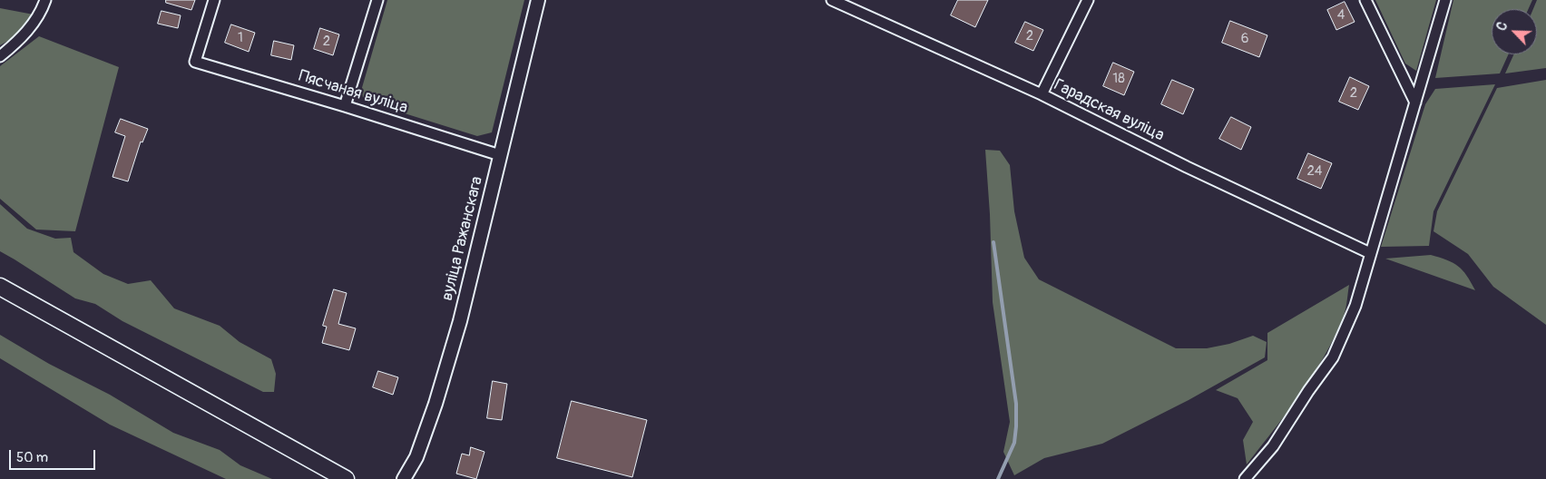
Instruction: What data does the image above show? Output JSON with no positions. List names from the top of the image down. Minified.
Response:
{"streets":{"street":["Пясчаная вуліца","Гарадская вуліца","вуліца Ражанскага"]},"crossings":[["Пясчаная вуліца","вуліца Ражанскага"]],"house_numbers":["4","2","1","6","2","18","2","24"],"scale_bar":"50 m","north":"top left"}
